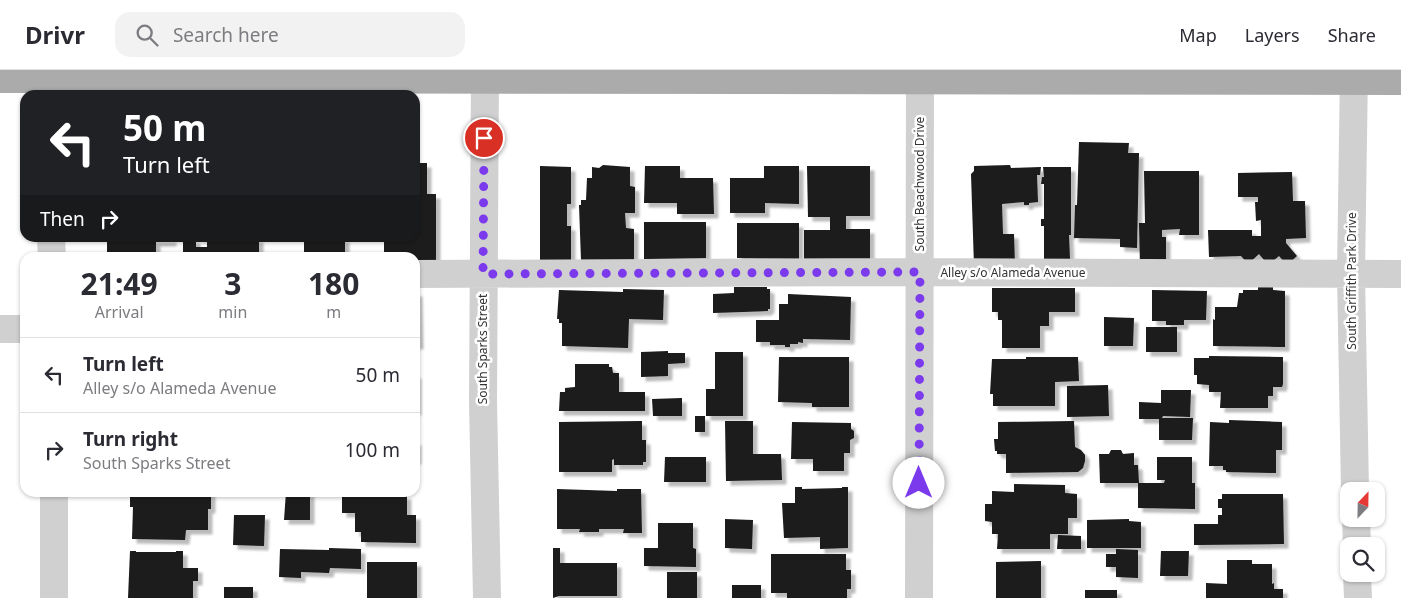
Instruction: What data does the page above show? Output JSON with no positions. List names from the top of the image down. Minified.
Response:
{"streets":{"street":["South Beachwood Drive","Alley s/o Alameda Avenue","South Griffith Park Drive","South Sparks Street"]},"crossings":[["South Beachwood Drive","Alley s/o Alameda Avenue"],["Alley s/o Alameda Avenue","South Griffith Park Drive"],["Alley s/o Alameda Avenue","South Sparks Street"]],"north":"top","page":{"header":"Drivr","search":"Search here","nav":["Map","Layers","Share"],"turn":["50 m","Turn left"],"then":"Then","eta":["21:49","Arrival","3","min","180","m"],"list":[{"name":"Turn left","note":"Alley s/o Alameda Avenue","value":"50 m"},{"name":"Turn right","note":"South Sparks Street","value":"100 m"}]}}
